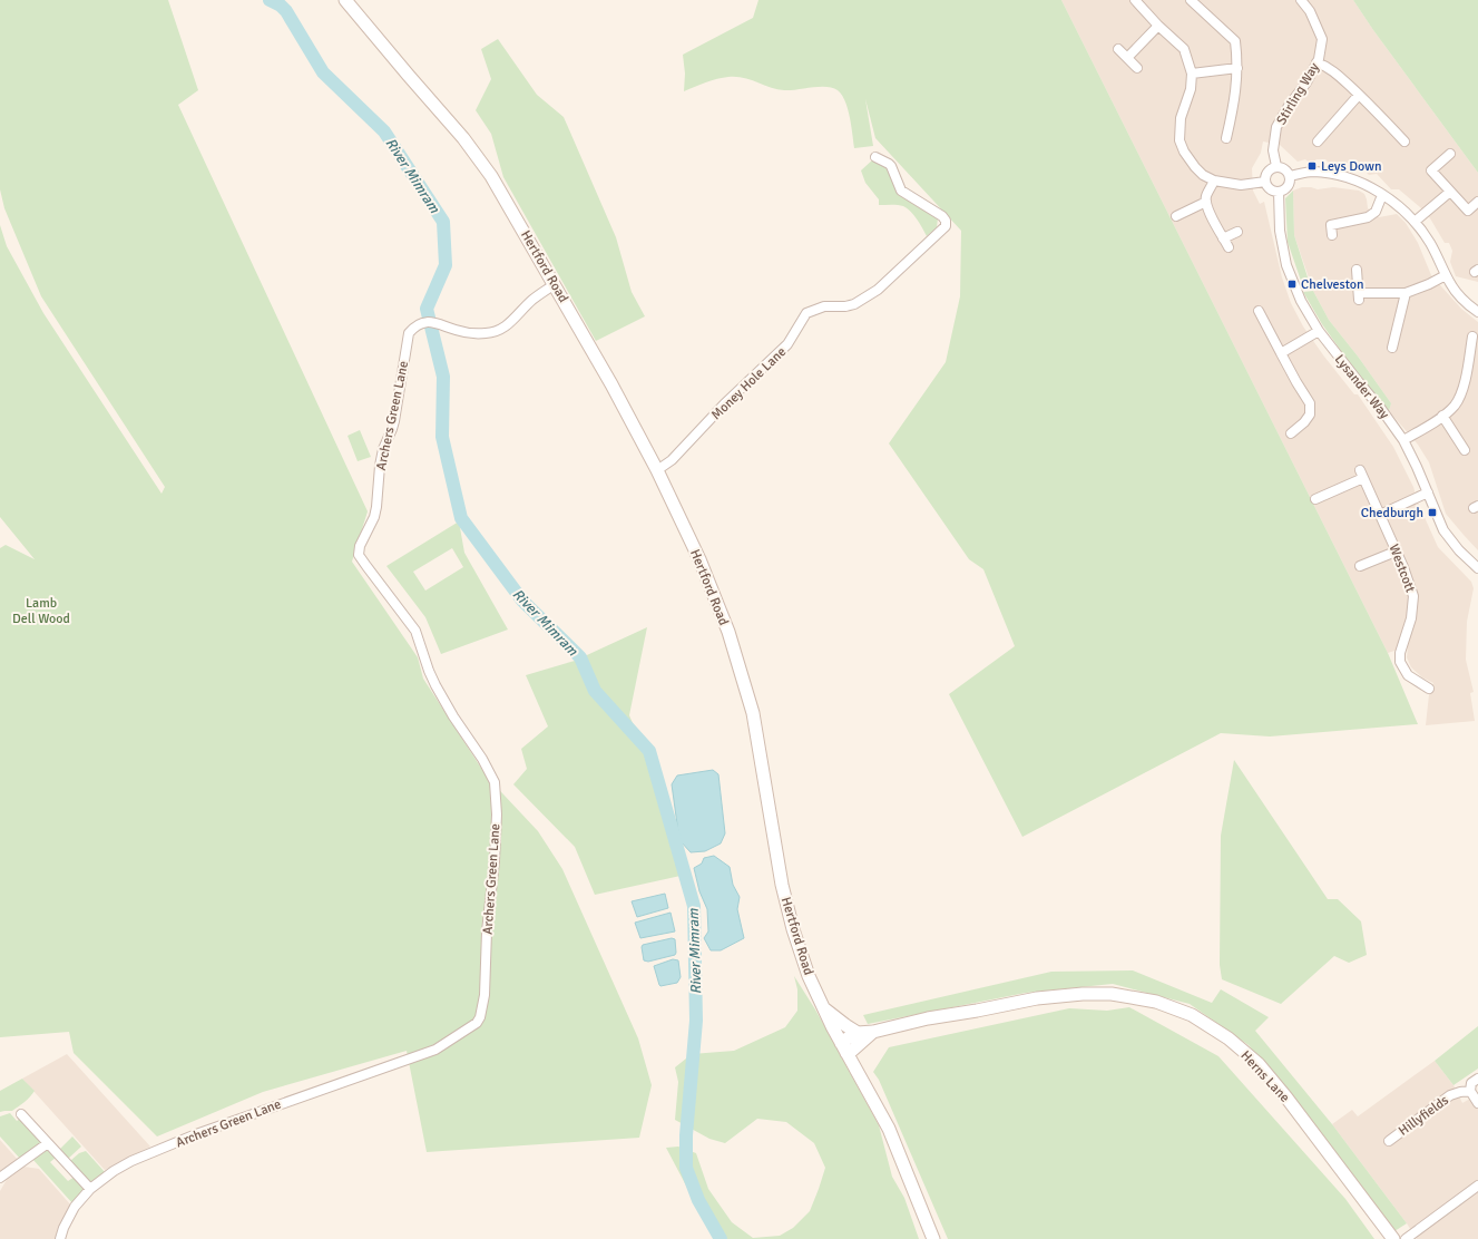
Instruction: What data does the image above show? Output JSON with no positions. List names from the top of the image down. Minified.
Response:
{"streets":{"main road":["Hertford Road","Herns Lane"],"street":["Stirling Way","Money Hole Lane","Lysander Way","Archers Green Lane","Westcott","Hillyfields"]},"crossings":[["Stirling Way","Lysander Way"],["Hertford Road","Money Hole Lane"],["Hertford Road","Archers Green Lane"],["Hertford Road","Herns Lane"]],"water":["River Mimram"],"parks":["Lamb Dell Wood"],"places":{"transit":["Leys Down","Chelveston","Chedburgh"]}}
